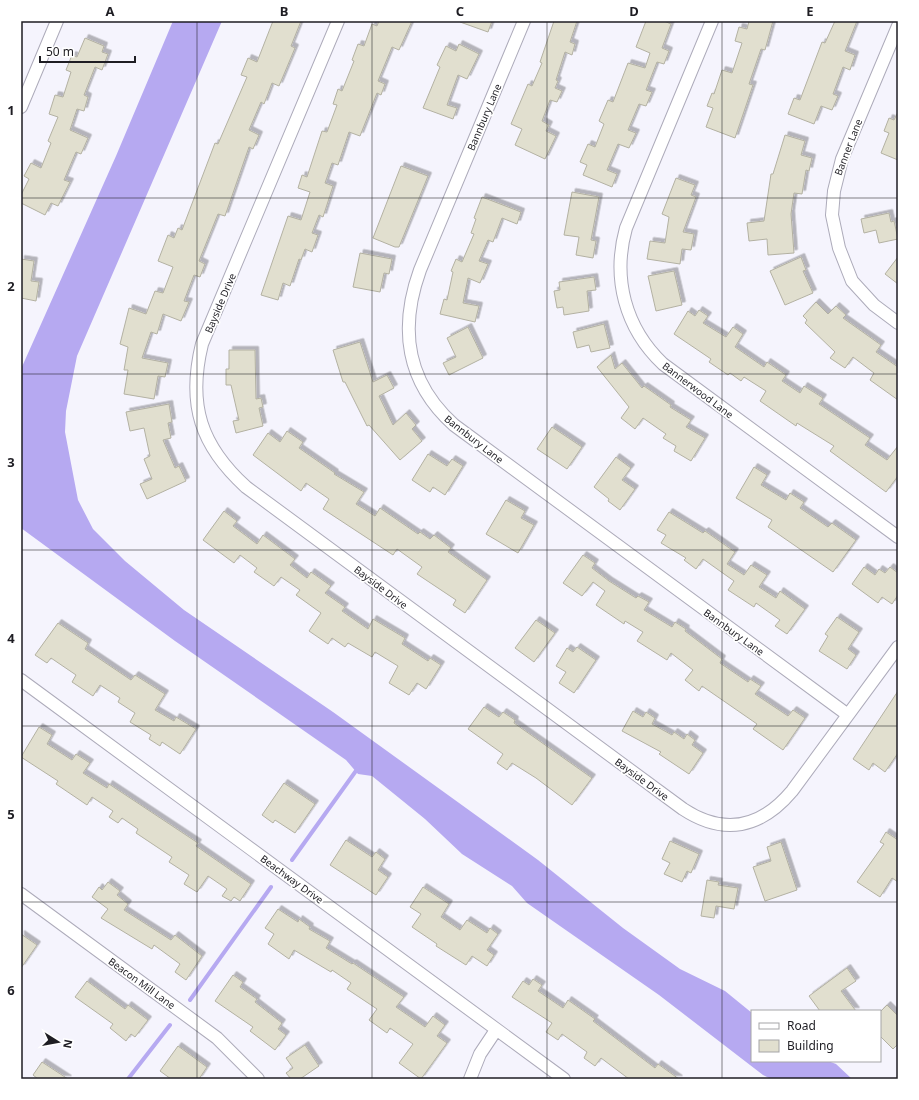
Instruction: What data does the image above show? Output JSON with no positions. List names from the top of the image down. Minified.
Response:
{"streets":{"street":["Bannbury Lane","Banner Lane","Bayside Drive","Bannerwood Lane","Beachway Drive","Beacon Mill Lane"]},"crossings":[["Bannbury Lane","Bayside Drive"]],"legend":["Road","Building"],"scale_bar":"50 m","north":"right","grid":{"columns":["A","B","C","D","E"],"rows":["1","2","3","4","5","6"]}}
